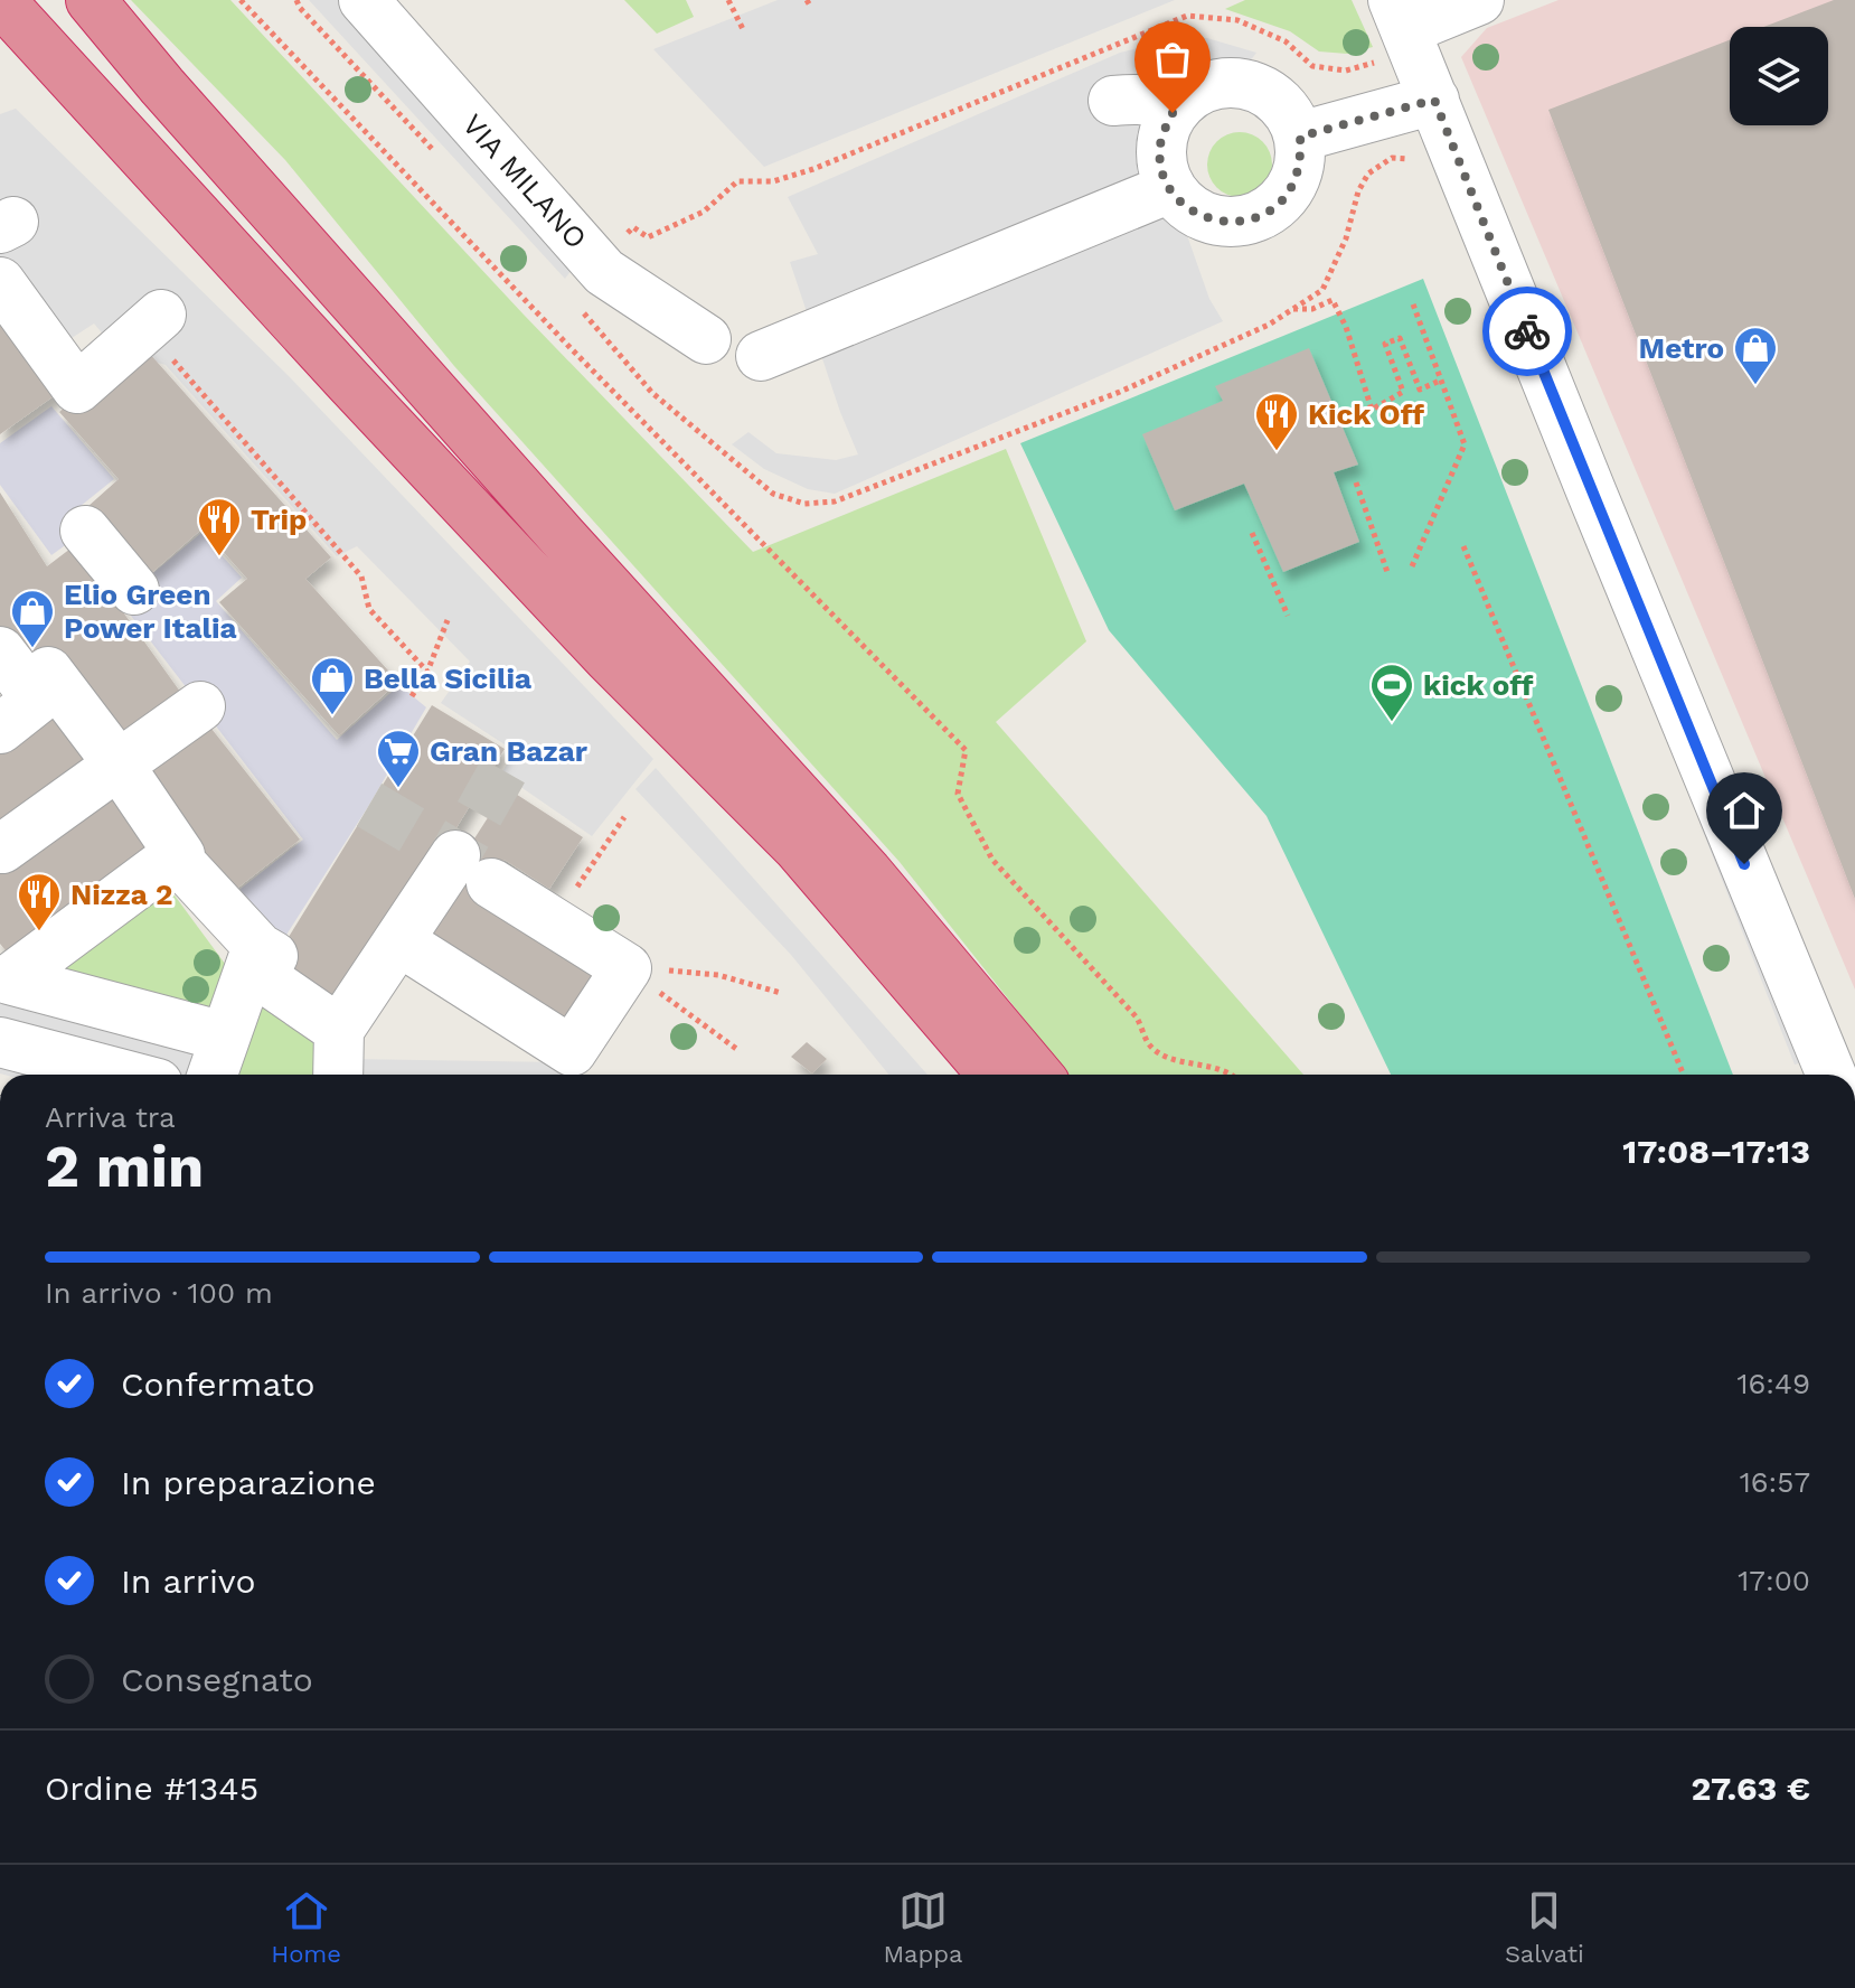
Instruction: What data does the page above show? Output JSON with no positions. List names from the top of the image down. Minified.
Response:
{"streets":{"street":["VIA MILANO"]},"places":{"shop":["Metro","Elio Green Power Italia","Bella Sicilia"],"restaurant":["Kick Off","Trip","Nizza 2"],"sports":["kick off"],"supermarket":["Gran Bazar"]},"page":{"heading":["2 min","Arriva tra","17:08–17:13"],"panel":["Ordine #1345","27.63 €"],"bar":"In arrivo · 100 m","list":[["Confermato","16:49"],["In preparazione","16:57"],["In arrivo","17:00"],"Consegnato"],"tabs":["Home","Mappa","Salvati"]}}
